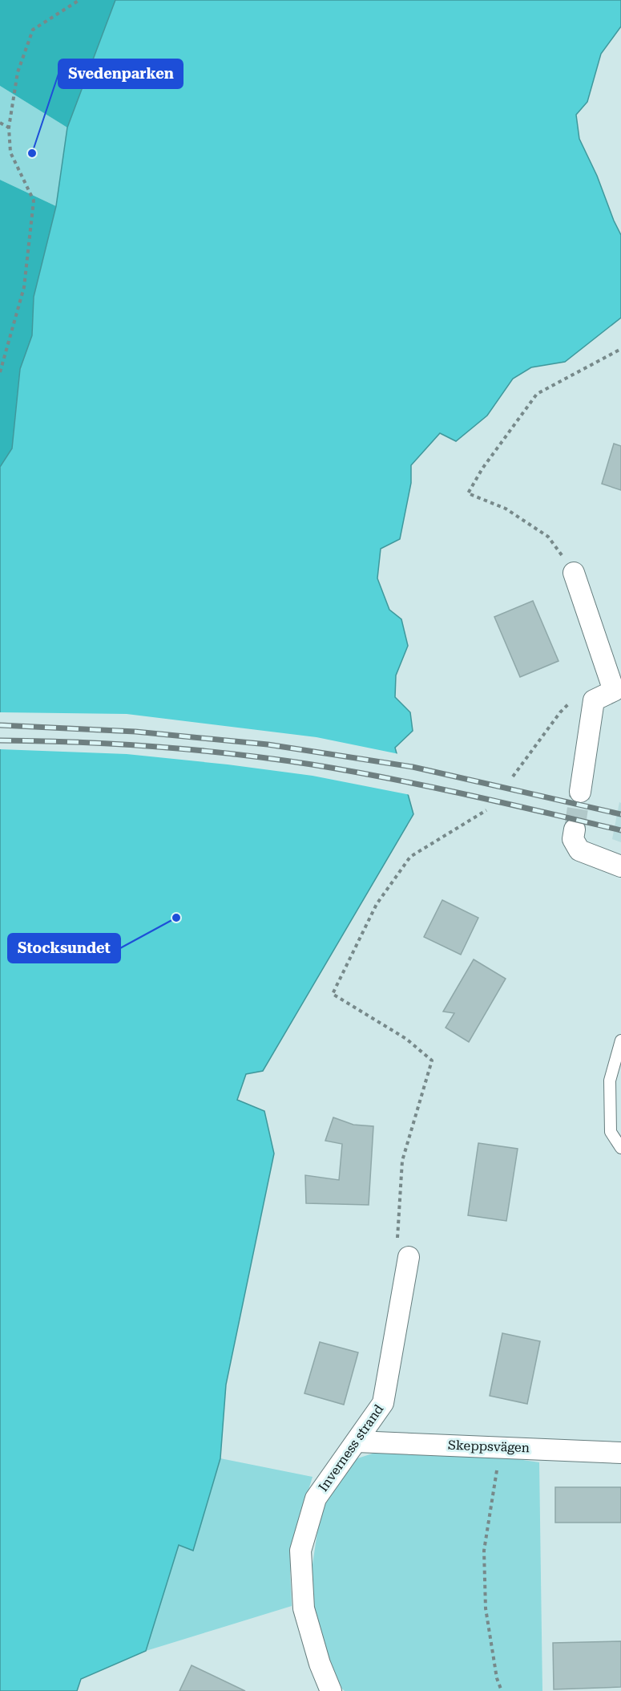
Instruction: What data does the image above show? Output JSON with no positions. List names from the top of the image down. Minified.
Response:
{"streets":{"street":["Skeppsvägen","Inverness strand"]},"crossings":[["Skeppsvägen","Inverness strand"]],"places":["Svedenparken","Stocksundet"]}
